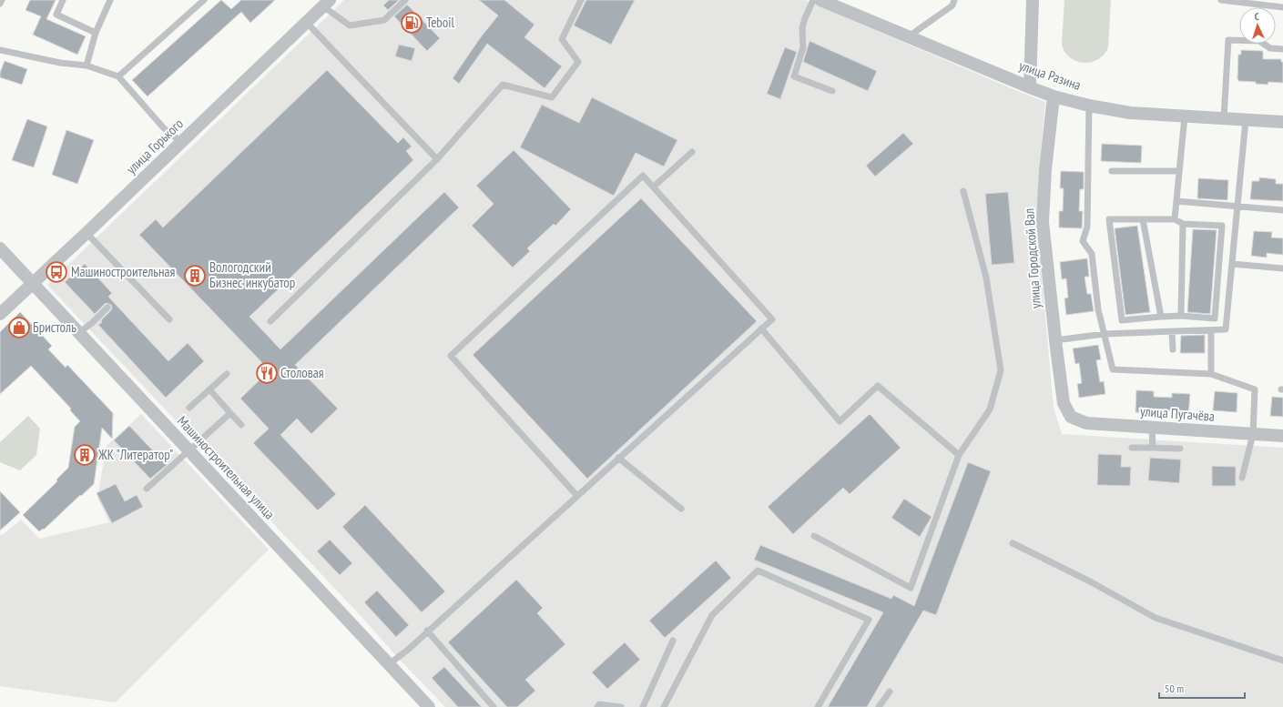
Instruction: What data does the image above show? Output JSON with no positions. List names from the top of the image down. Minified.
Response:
{"streets":{"street":["улица Разина","улица Горького","улица Городской Вал","улица Пугачёва","Машиностроительная улица"]},"crossings":[["улица Разина","улица Городской Вал"],["улица Горького","Машиностроительная улица"],["улица Городской Вал","улица Пугачёва"]],"places":{"fuel station":["Teboil"],"bus stop":["Машиностроительная"],"building":["Вологодский Бизнес инкубатор","ЖК \"Литератор\""],"shop":["Бристоль"],"restaurant":["Столовая"]},"scale_bar":"50 m","north":"top"}
